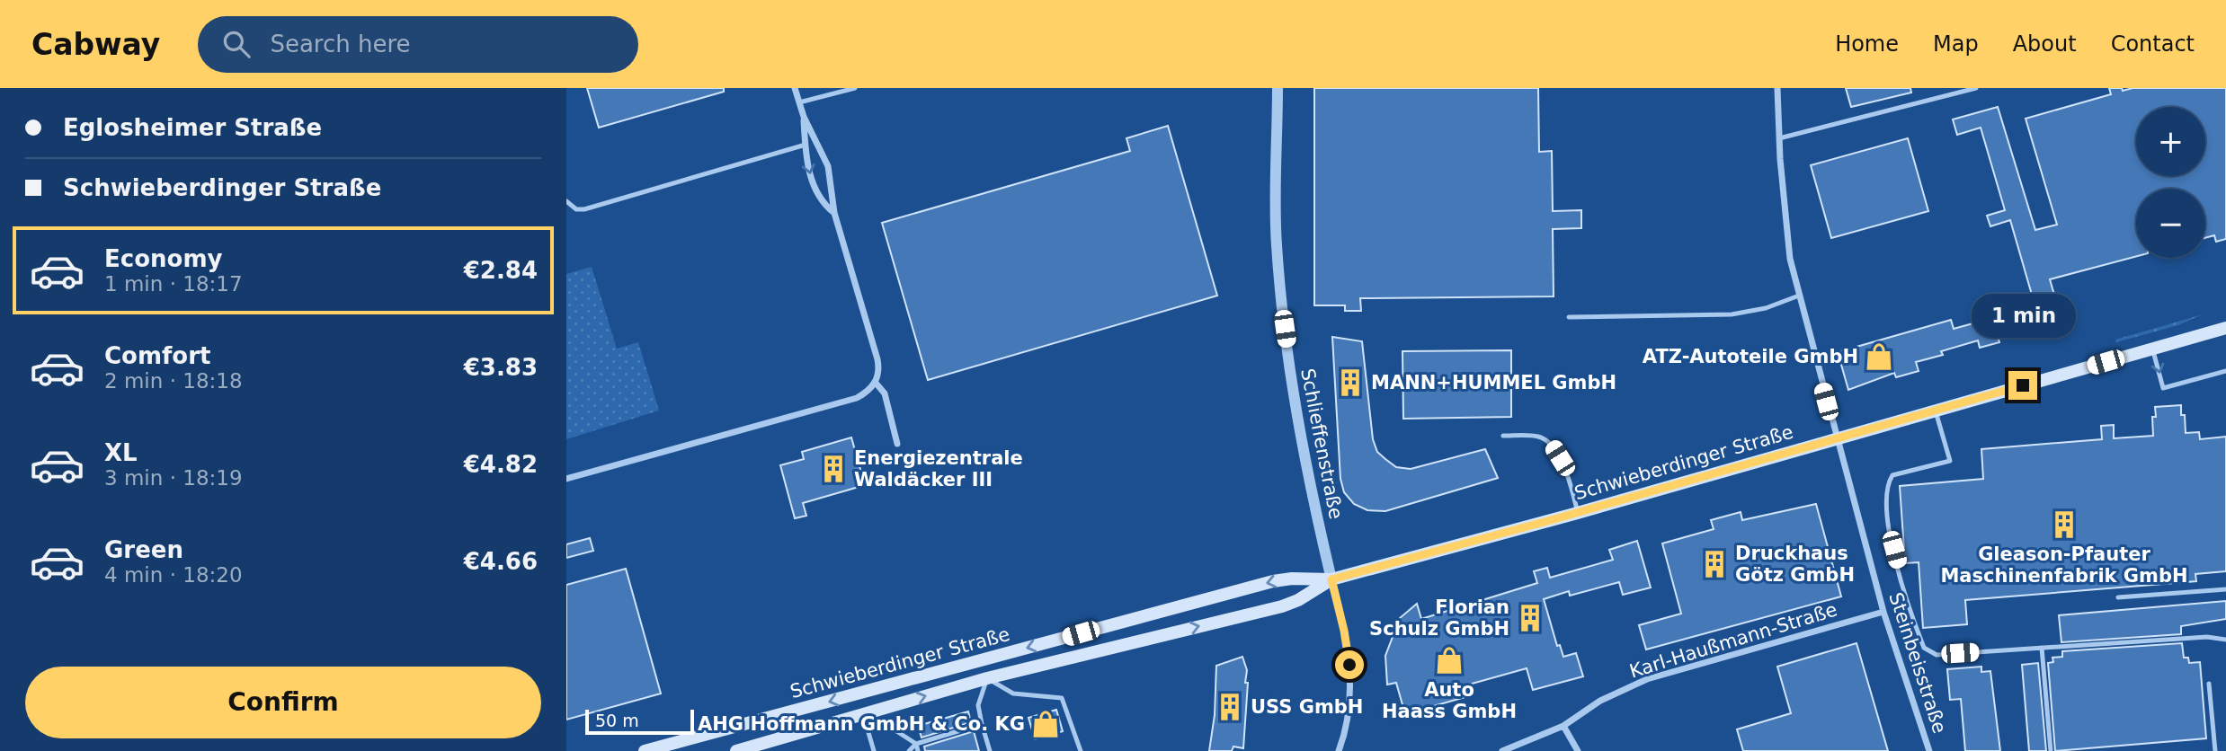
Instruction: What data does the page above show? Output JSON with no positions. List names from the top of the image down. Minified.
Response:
{"streets":{"main road":["Schwieberdinger Straße"],"street":["Schlieffenstraße","Karl-Haußmann-Straße","Steinbeisstraße"]},"crossings":[["Schlieffenstraße","Schwieberdinger Straße"],["Schwieberdinger Straße","Steinbeisstraße"],["Karl-Haußmann-Straße","Steinbeisstraße"]],"places":{"shop":["ATZ-Autoteile GmbH","Auto Haass GmbH","AHG Hoffmann GmbH & Co. KG"],"building":["MANN+HUMMEL GmbH","Energiezentrale Waldäcker III","Gleason-Pfauter Maschinenfabrik GmbH","Druckhaus Götz GmbH","Florian Schulz GmbH","USS GmbH"]},"scale_bar":"50 m","page":{"header":"Cabway","search":"Search here","nav":["Home","Map","About","Contact"],"banner":["Eglosheimer Straße","Schwieberdinger Straße"],"map_buttons":["+","−"],"list":[{"name":"Economy","note":"1 min · 18:17","value":"€2.84"},{"name":"Comfort","note":"2 min · 18:18","value":"€3.83"},{"name":"XL","note":"3 min · 18:19","value":"€4.82"},{"name":"Green","note":"4 min · 18:20","value":"€4.66"}],"bubble":"1 min","buttons":"Confirm","scale":"50 m"}}
